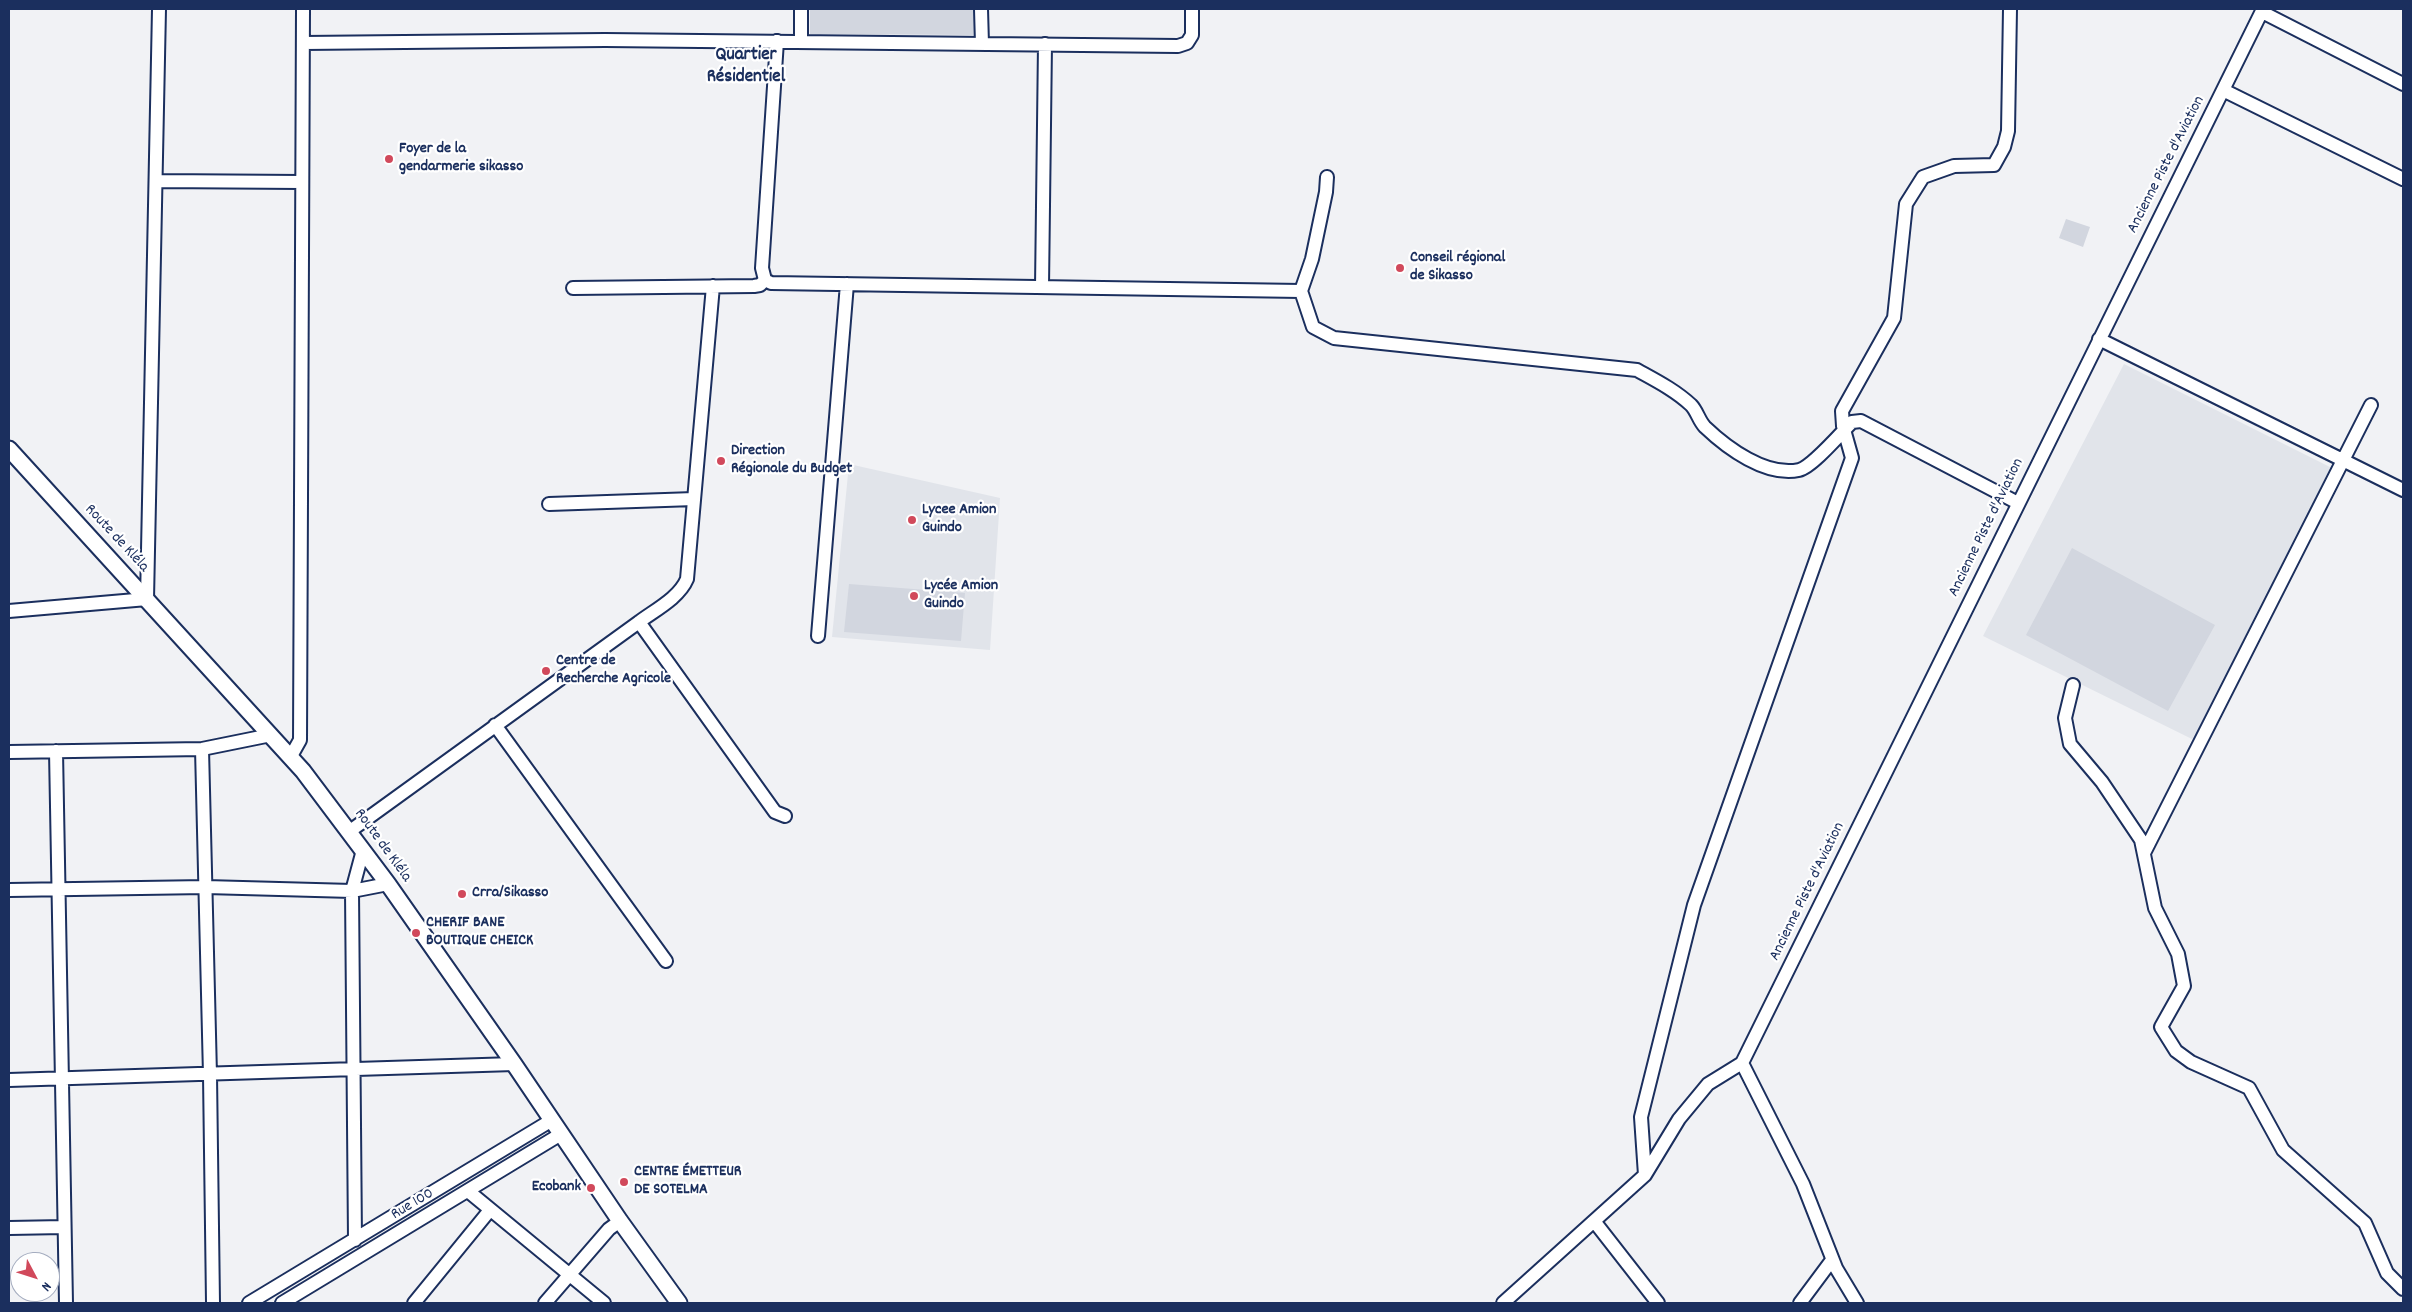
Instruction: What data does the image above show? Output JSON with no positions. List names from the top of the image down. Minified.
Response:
{"streets":{"main road":["Route de Kléla"],"street":["Ancienne Piste d'Aviation","Rue 100"]},"crossings":[["Route de Kléla","Rue 100"]],"districts":["Quartier Résidentiel"],"places":["Foyer de la gendarmerie sikasso","Conseil régional de Sikasso","Direction Régionale du Budget","Lycee Amion Guindo","Lycée Amion Guindo","Centre de Recherche Agricole","Crra/Sikasso","CHERIF BANE BOUTIQUE CHEICK","CENTRE ÉMETTEUR DE SOTELMA","Ecobank"],"north":"bottom right"}
